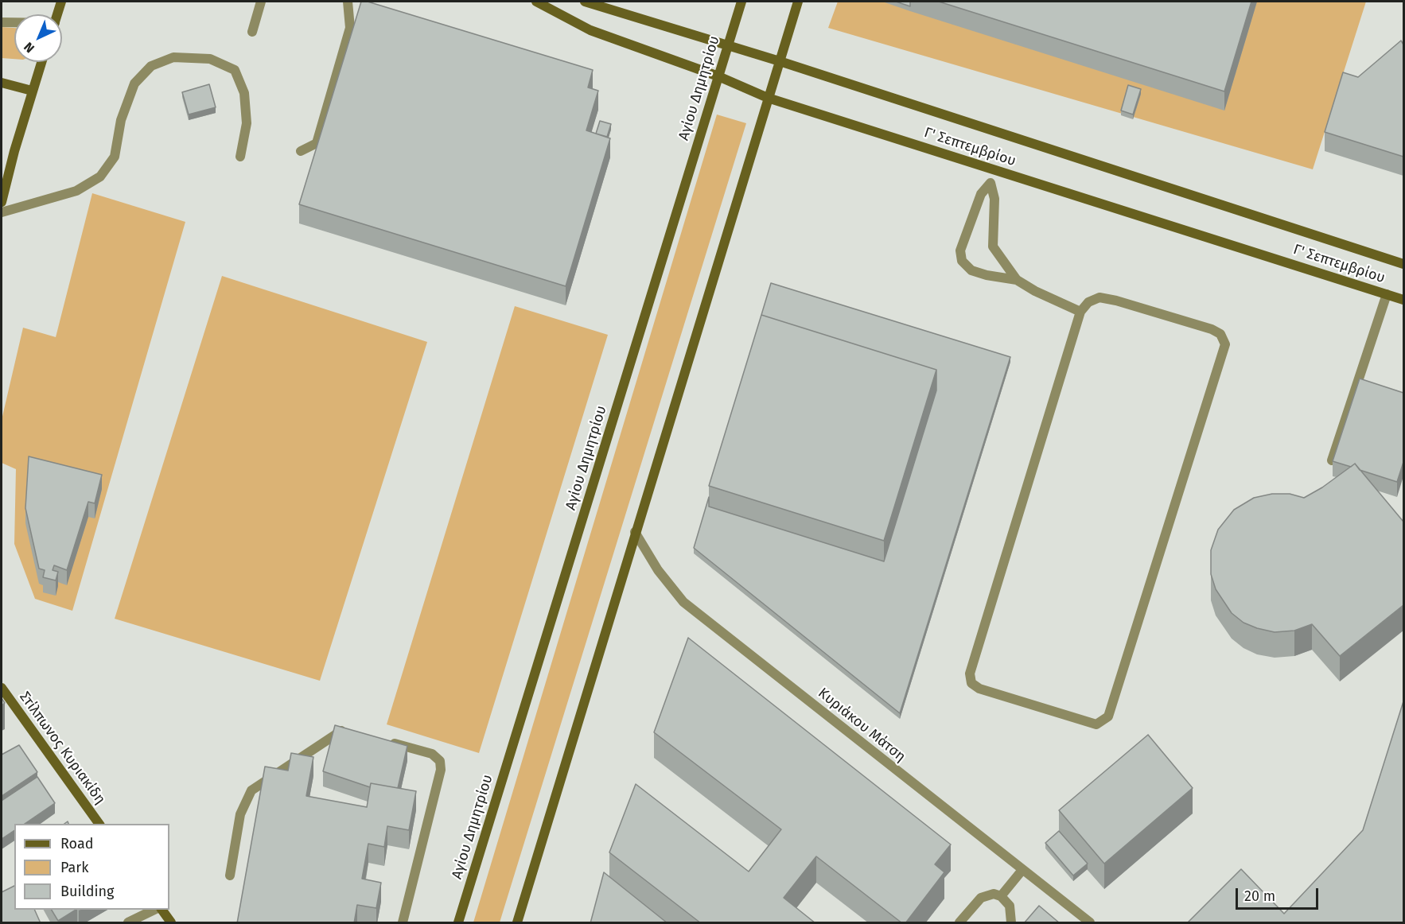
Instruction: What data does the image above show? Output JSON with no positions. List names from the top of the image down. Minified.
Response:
{"streets":{"main road":["Αγίου Δημητρίου","Γ' Σεπτεμβρίου","Στίλπωνος Κυριακίδη"],"street":["Κυριάκου Μάτση"]},"crossings":[["Αγίου Δημητρίου","Γ' Σεπτεμβρίου"]],"legend":["Road","Park","Building"],"scale_bar":"20 m","north":"bottom left"}
